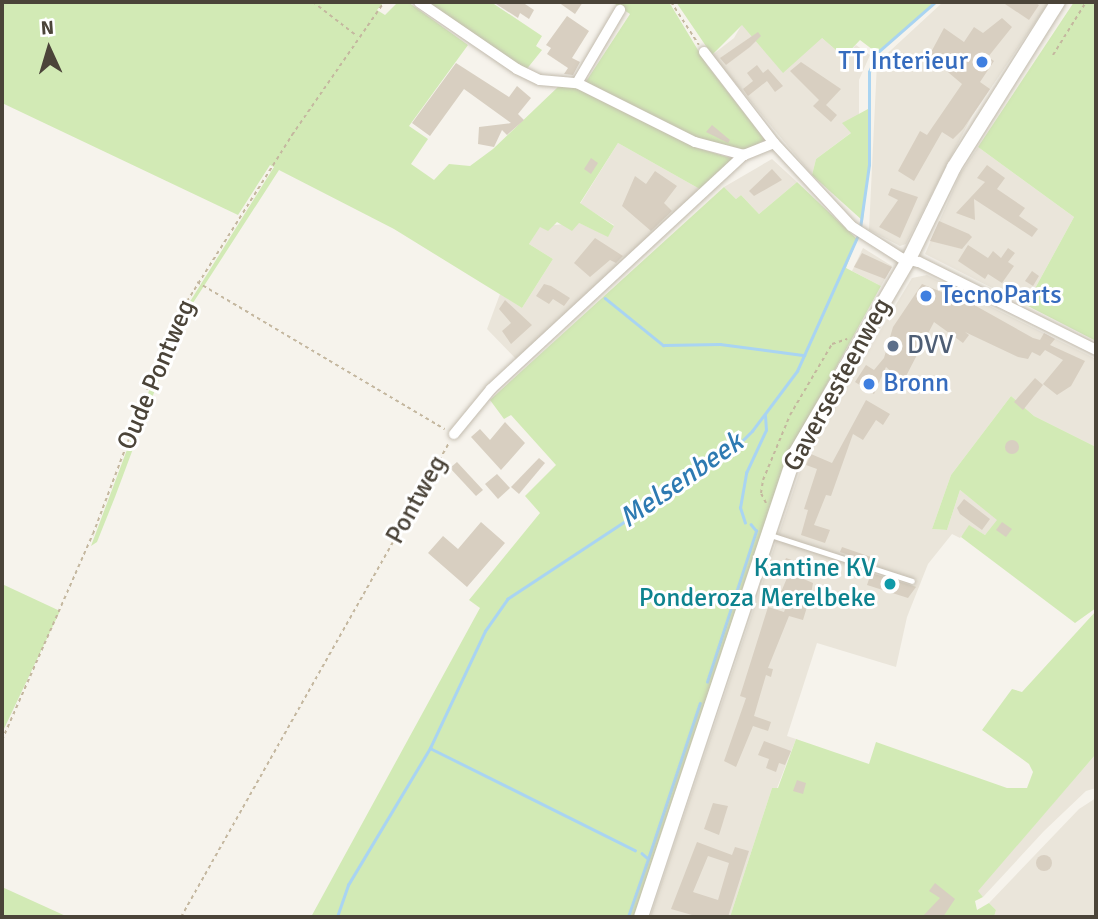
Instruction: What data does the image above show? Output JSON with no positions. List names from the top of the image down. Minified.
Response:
{"streets":{"street":["Gaversesteenweg","Pontweg"],"path":["Oude Pontweg"]},"water":["Melsenbeek"],"places":["TT Interieur","TecnoParts","DVV","Bronn","Kantine KV Ponderoza Merelbeke"],"north":"top"}
